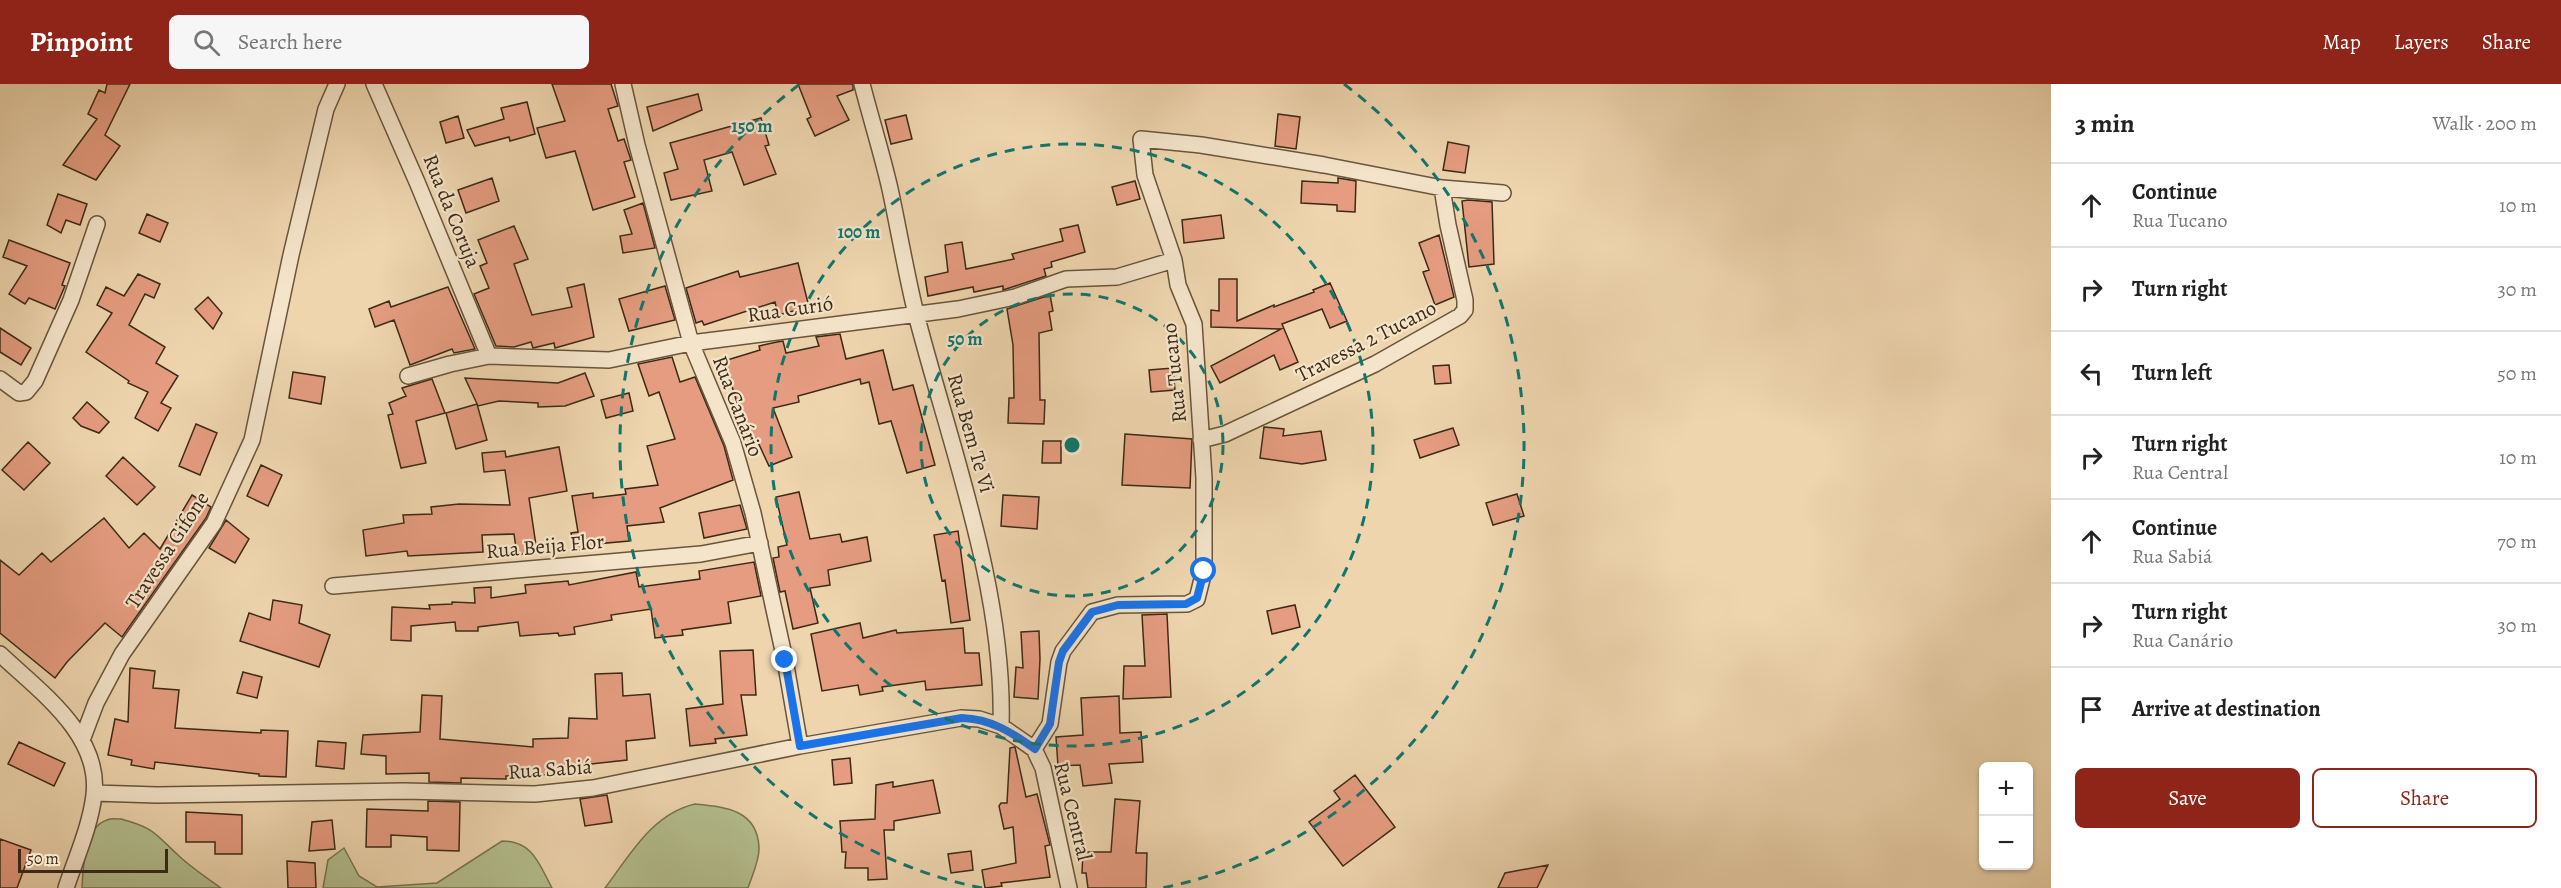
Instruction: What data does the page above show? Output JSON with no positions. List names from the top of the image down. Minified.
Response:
{"streets":{"street":["Rua da Coruja","Rua Curió","Travessa 2 Tucano","Rua Tucano","Rua Canário","Rua Bem Te Vi","Rua Beija Flor","Travessa Gifone","Rua Sabiá","Rua Central"]},"crossings":[["Rua da Coruja","Rua Curió"],["Rua Curió","Rua Tucano"],["Rua Curió","Rua Canário"],["Rua Curió","Rua Bem Te Vi"],["Travessa 2 Tucano","Rua Tucano"],["Rua Tucano","Rua Central"],["Rua Canário","Rua Beija Flor"],["Rua Canário","Rua Sabiá"],["Rua Bem Te Vi","Rua Sabiá"],["Rua Bem Te Vi","Rua Central"],["Rua Sabiá","Rua Central"]],"scale_bar":"50 m","page":{"header":"Pinpoint","search":"Search here","nav":["Map","Layers","Share"],"heading":["3 min","Walk · 200 m"],"list":[["Continue","Rua Tucano","10 m"],["Turn right","30 m"],["Turn left","50 m"],["Turn right","Rua Central","10 m"],["Continue","Rua Sabiá","70 m"],["Turn right","Rua Canário","30 m"],"Arrive at destination"],"buttons":["Save","Share"],"map_buttons":["+","−"],"scale":"50 m"},"rings":["150 m","100 m","50 m"]}
